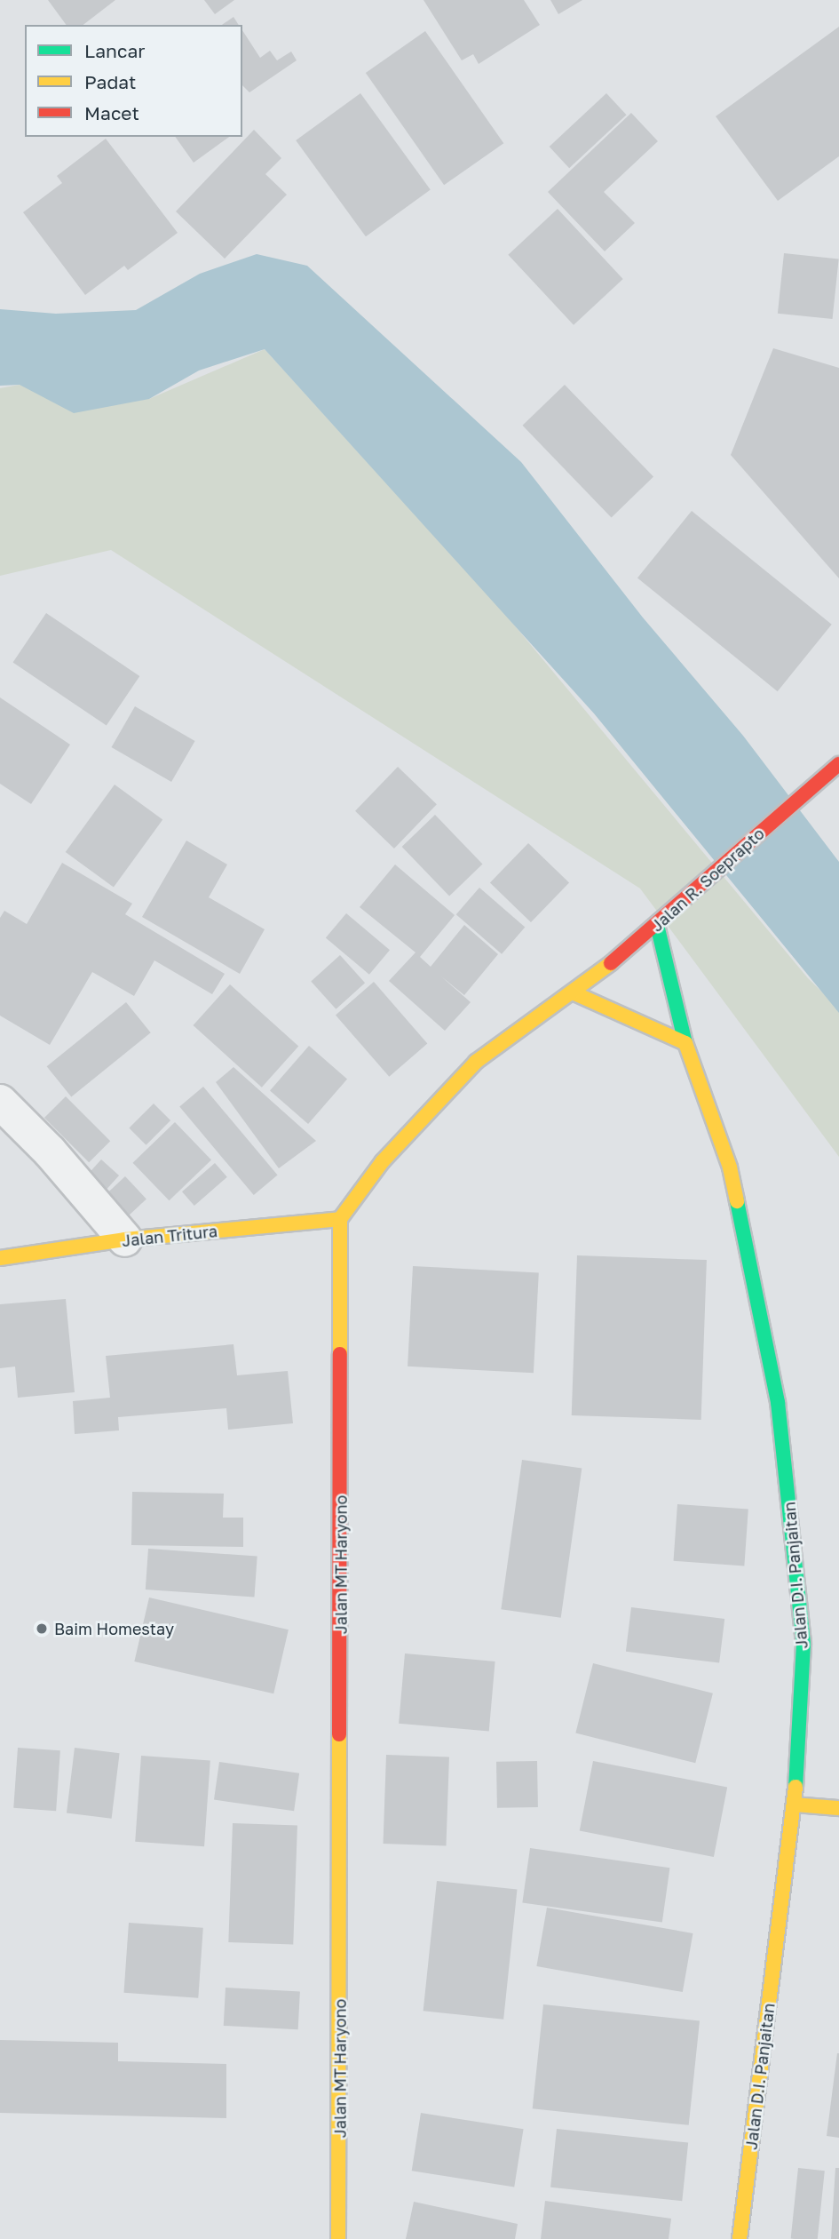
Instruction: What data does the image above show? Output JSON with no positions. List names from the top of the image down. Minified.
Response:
{"streets":{"main road":["Jalan R. Soeprapto","Jalan Tritura","Jalan MT Haryono","Jalan D.I. Panjaitan"]},"crossings":[["Jalan R. Soeprapto","Jalan D.I. Panjaitan"],["Jalan Tritura","Jalan MT Haryono"]],"places":["Baim Homestay"],"legend":["Lancar","Padat","Macet"]}
